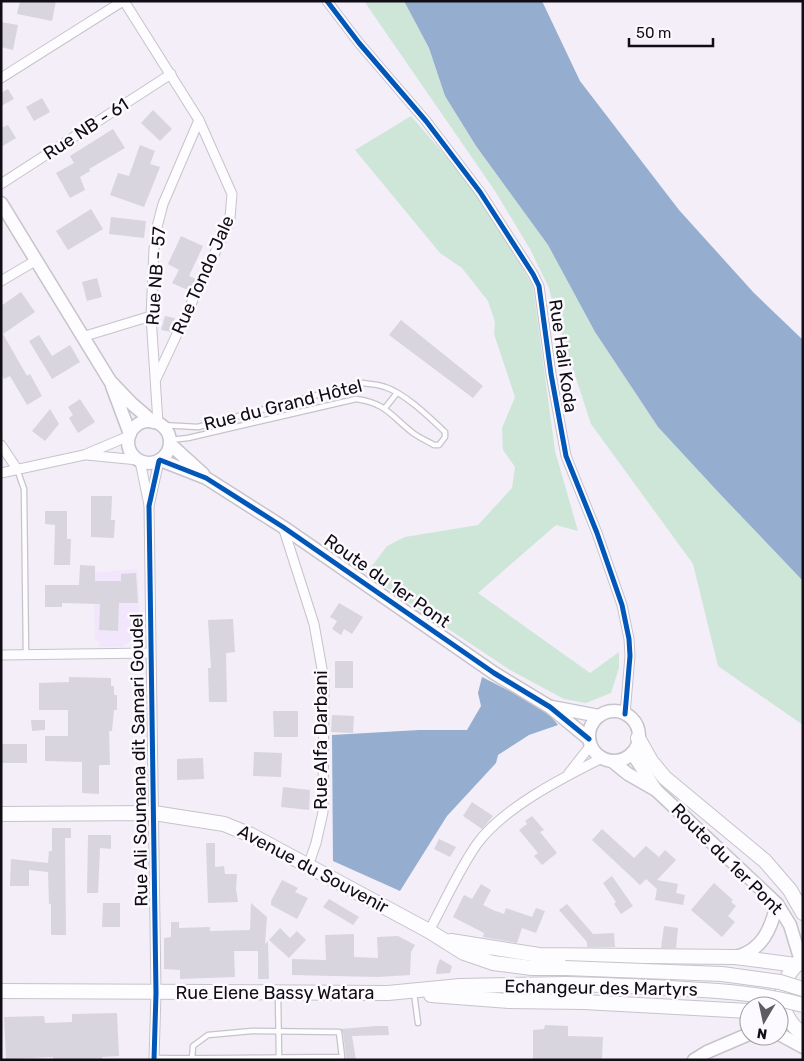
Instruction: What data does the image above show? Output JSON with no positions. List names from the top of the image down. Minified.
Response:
{"streets":{"main road":["Avenue du Souvenir","Echangeur des Martyrs","Rue Elene Bassy Watara"],"street":["Rue NB - 61","Rue Tondo Jale","Rue NB - 57","Rue Hali Koda","Route du 1er Pont","Rue Alfa Darbani","Rue Ali Soumana dit Samari Goudel"],"lane":["Rue du Grand Hôtel"]},"crossings":[["Rue NB - 61","Rue Tondo Jale"],["Rue Tondo Jale","Rue NB - 57"],["Rue Tondo Jale","Rue du Grand Hôtel"],["Rue Tondo Jale","Route du 1er Pont"],["Rue Tondo Jale","Rue Ali Soumana dit Samari Goudel"],["Rue Hali Koda","Route du 1er Pont"],["Rue du Grand Hôtel","Route du 1er Pont"],["Rue du Grand Hôtel","Rue Ali Soumana dit Samari Goudel"],["Route du 1er Pont","Rue Alfa Darbani"],["Route du 1er Pont","Rue Ali Soumana dit Samari Goudel"],["Rue Alfa Darbani","Avenue du Souvenir"],["Rue Ali Soumana dit Samari Goudel","Avenue du Souvenir"],["Rue Ali Soumana dit Samari Goudel","Rue Elene Bassy Watara"],["Avenue du Souvenir","Echangeur des Martyrs"],["Echangeur des Martyrs","Rue Elene Bassy Watara"]],"scale_bar":"50 m","north":"bottom"}
